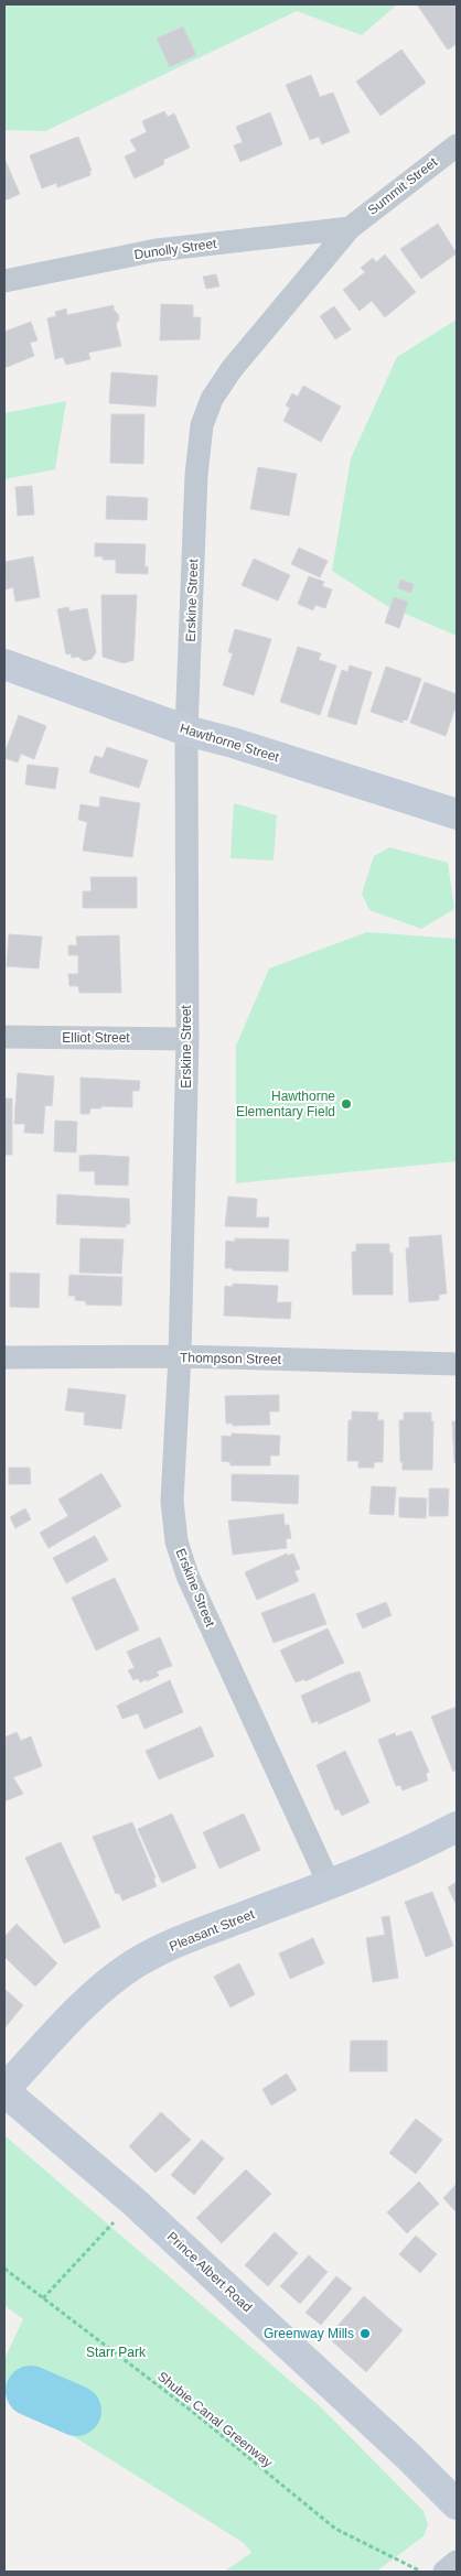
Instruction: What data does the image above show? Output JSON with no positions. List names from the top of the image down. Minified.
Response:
{"streets":{"main road":["Hawthorne Street","Pleasant Street","Prince Albert Road"],"street":["Summit Street","Dunolly Street","Erskine Street","Elliot Street","Thompson Street"],"path":["Shubie Canal Greenway"]},"crossings":[["Summit Street","Dunolly Street"],["Summit Street","Erskine Street"],["Dunolly Street","Erskine Street"],["Erskine Street","Hawthorne Street"],["Erskine Street","Elliot Street"],["Erskine Street","Thompson Street"],["Erskine Street","Pleasant Street"],["Pleasant Street","Prince Albert Road"]],"parks":["Starr Park"],"places":["Hawthorne Elementary Field","Greenway Mills"]}
